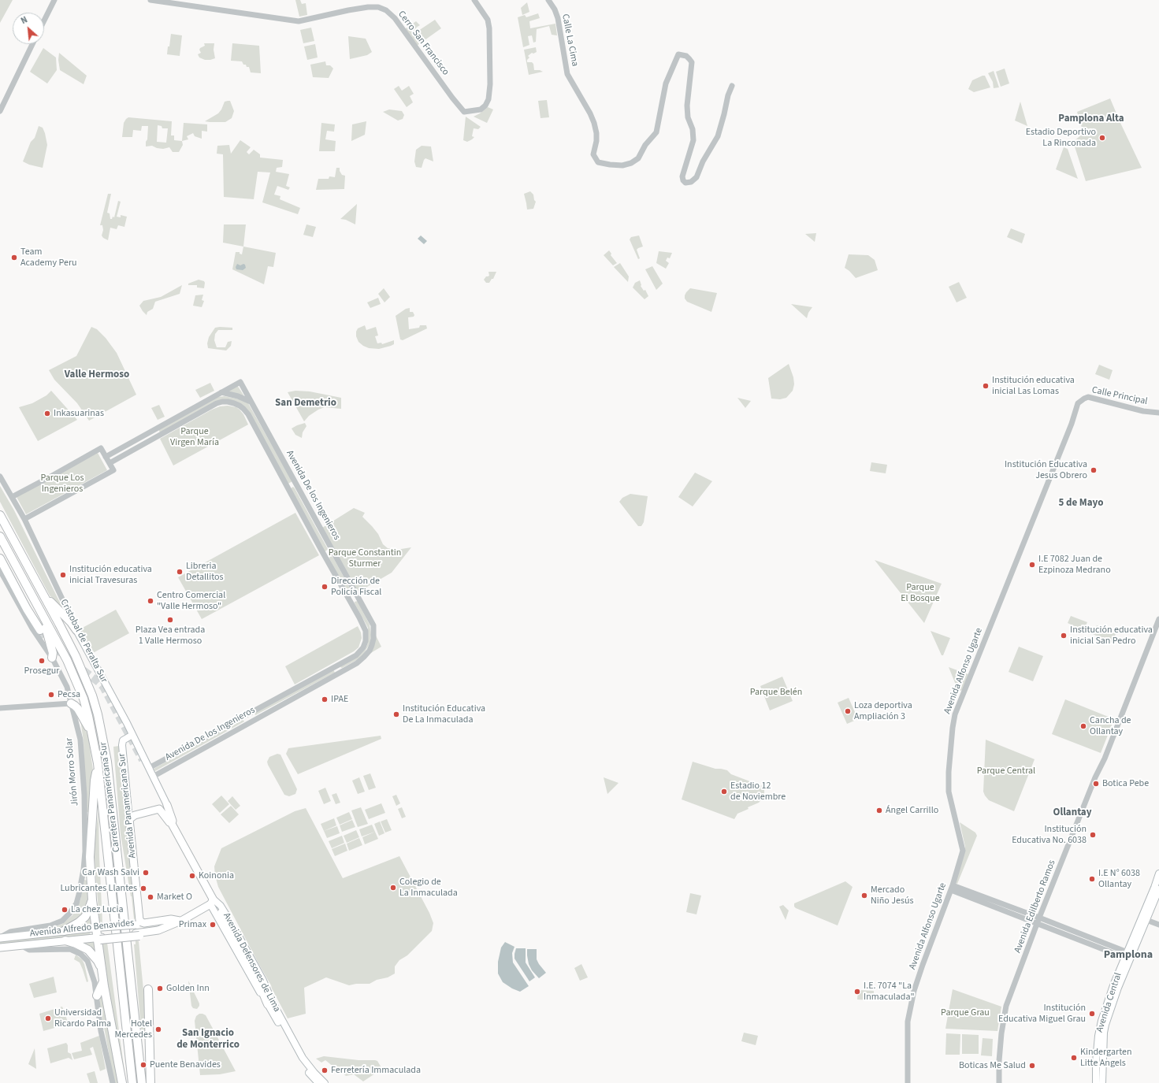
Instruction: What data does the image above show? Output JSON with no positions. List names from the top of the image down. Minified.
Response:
{"streets":{"highway":["Carretera Panamericana Sur"],"main road":["Cristobal de Peralta Sur","Avenida Panamericana Sur","Avenida Alfredo Benavides","Avenida Defensores de Lima","Avenida Central"],"street":["Calle La Cima","Cerro San Francisco","Calle Principal","Avenida De los Ingenieros","Avenida Alfonso Ugarte","Jirón Morro Solar","Avenida Edilberto Ramos"]},"crossings":[["Calle Principal","Avenida Alfonso Ugarte"],["Avenida De los Ingenieros","Cristobal de Peralta Sur"],["Cristobal de Peralta Sur","Avenida Panamericana Sur"],["Cristobal de Peralta Sur","Avenida Defensores de Lima"],["Jirón Morro Solar","Avenida Alfredo Benavides"],["Avenida Panamericana Sur","Avenida Alfredo Benavides"],["Avenida Alfredo Benavides","Avenida Defensores de Lima"]],"districts":["Pamplona Alta","Valle Hermoso","San Demetrio","5 de Mayo","Ollantay","Pamplona","San Ignacio de Monterrico"],"parks":["Parque Virgen María","Parque Los Ingenieros","Parque Constantin Sturmer","Parque El Bosque","Parque Belén","Parque Central","Parque Grau"],"places":["Estadio Deportivo La Rinconada","Team Academy Peru","Institución educativa inicial Las Lomas","Inkasuarinas","Institución Educativa Jesus Obrero","I.E 7082 Juan de Ezpinoza Medrano","Libreria Detallitos","Institución educativa inicial Travesuras","Dirección de Policía Fiscal","Centro Comercial \"Valle Hermoso\"","Plaza Vea entrada 1 Valle Hermoso","Institución educativa inicial San Pedro","Prosegur","Pecsa","IPAE","Loza deportiva Ampliación 3","Institución Educativa De La Inmaculada","Cancha de Ollantay","Botica Pebe","Estadio 12 de Noviembre","Ángel Carrillo","Institución Educativa No. 6038","Car Wash Salvi","Koinonia","I.E N° 6038 Ollantay","Colegio de La Inmaculada","Lubricantes Llantes","Mercado Niño Jesús","Market O","La chez Lucia","Primax","Golden Inn","I.E. 7074 \"La Inmaculada\"","Institución Educativa Miguel Grau","Universidad Ricardo Palma","Hotel Mercedes","Kindergarten Litte Angels","Puente Benavides","Boticas Me Salud","Ferretería Immaculada"],"north":"top left"}
